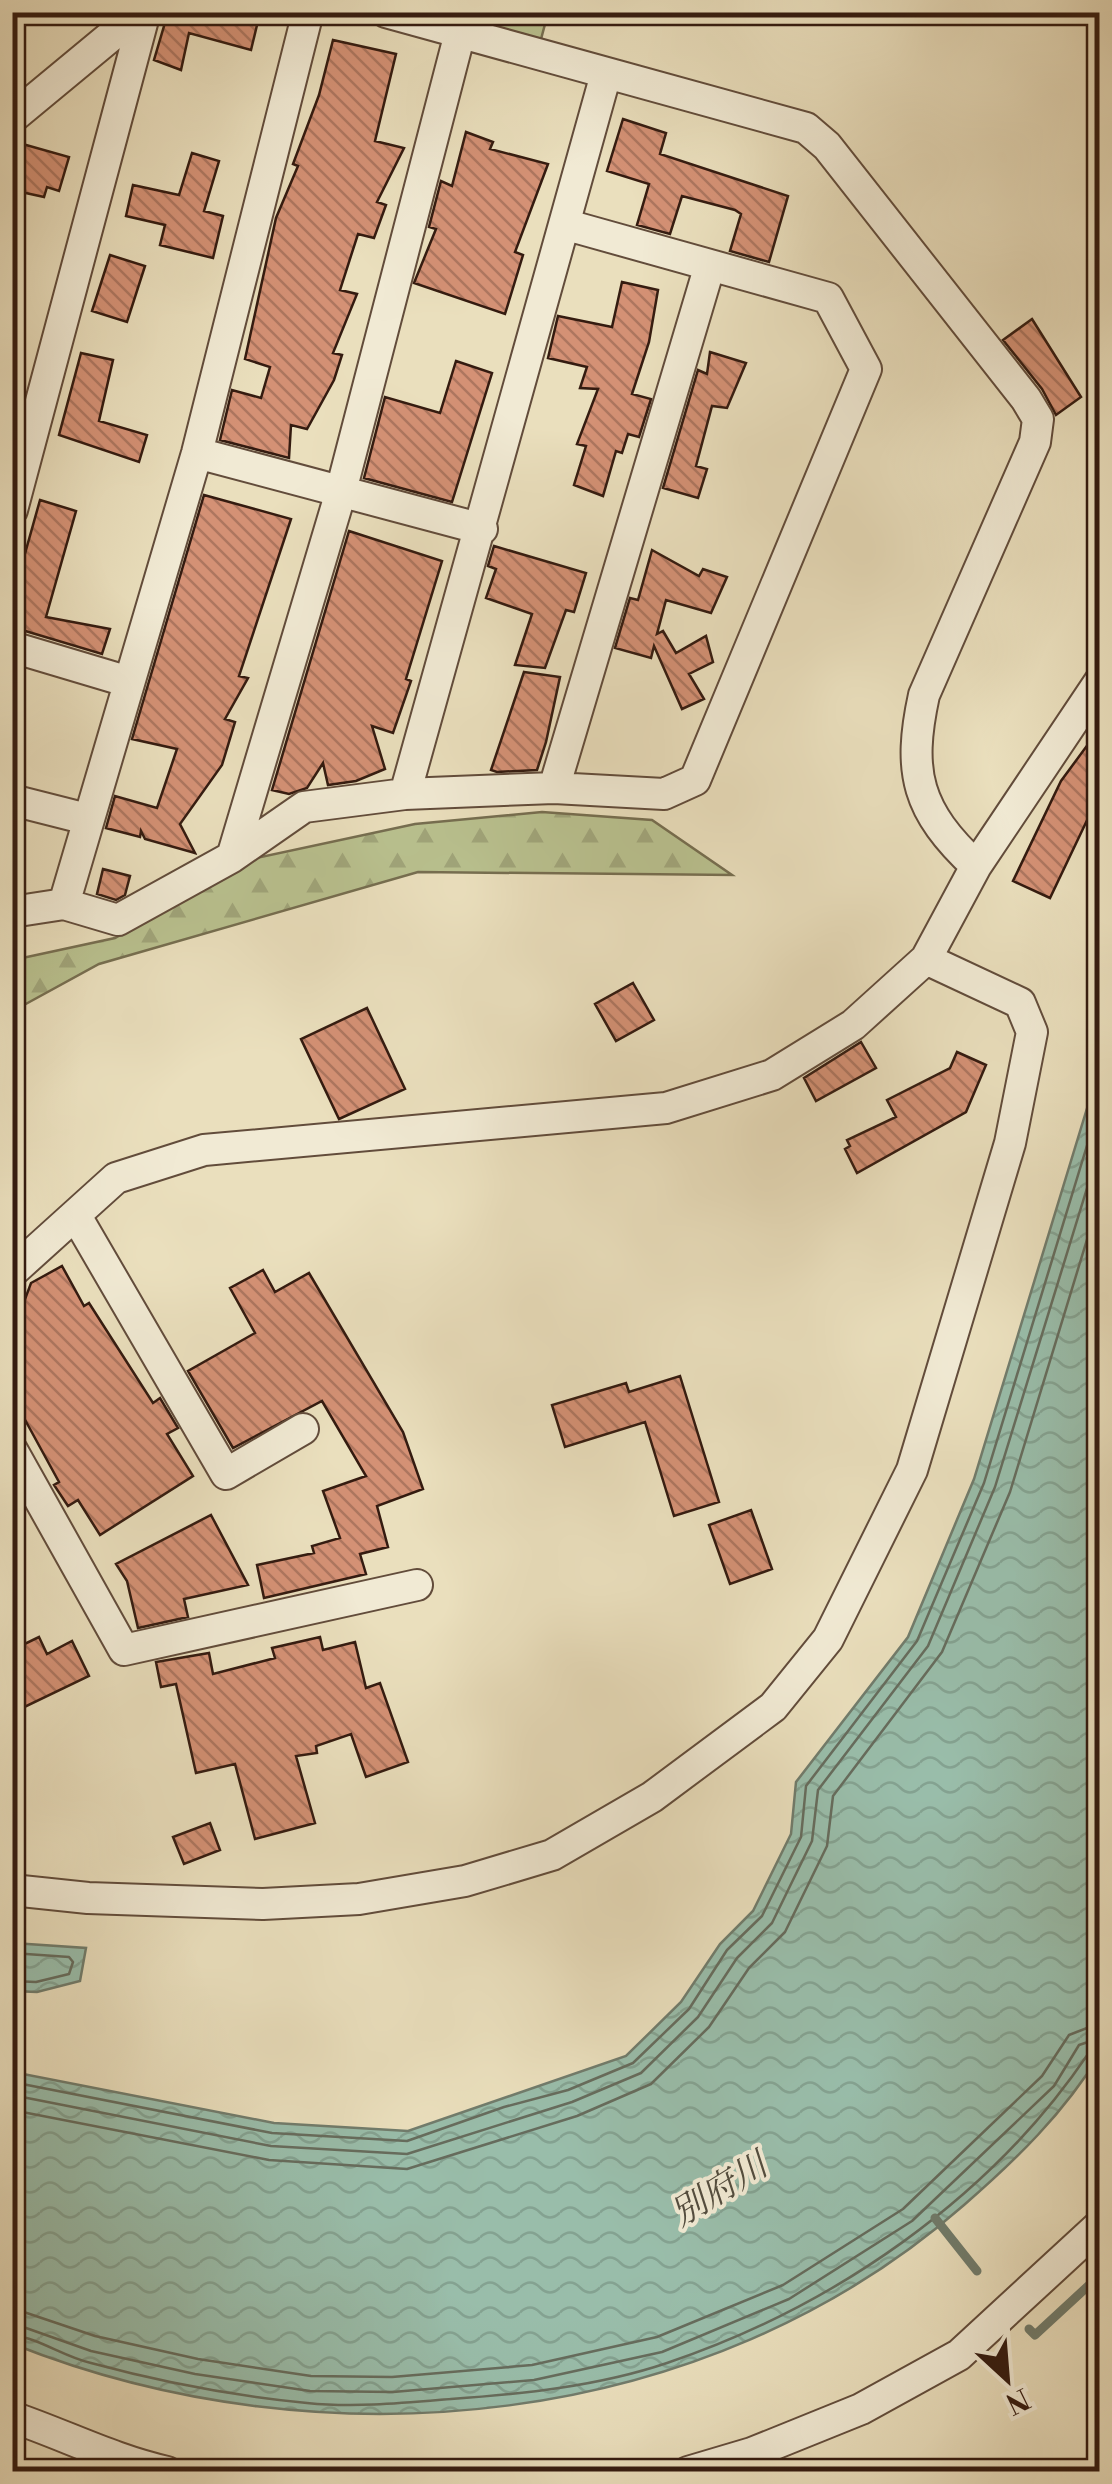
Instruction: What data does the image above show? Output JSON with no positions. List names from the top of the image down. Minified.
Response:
{"water":["別府川"],"north":"bottom right"}
